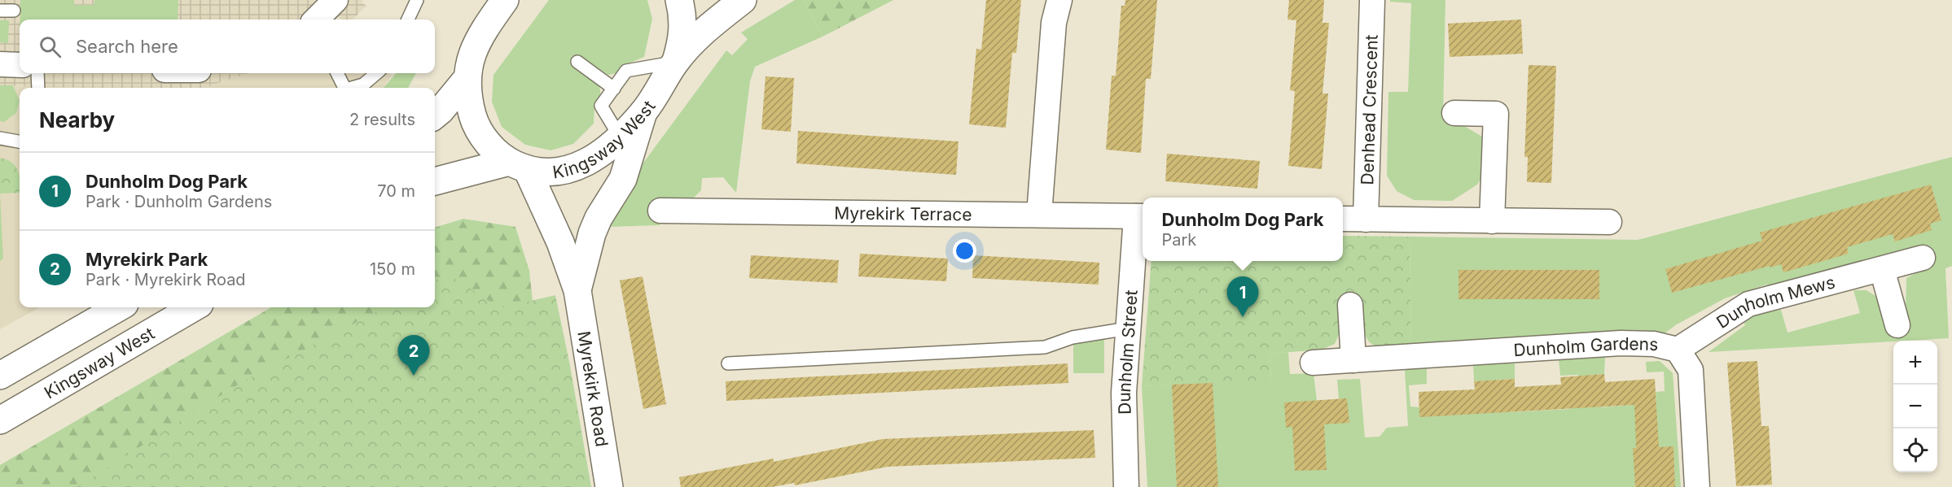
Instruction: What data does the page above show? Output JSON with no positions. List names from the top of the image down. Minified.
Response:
{"streets":{"main road":["Kingsway West","Myrekirk Road"],"street":["Denhead Crescent","Myrekirk Terrace","Dunholm Mews","Dunholm Gardens","Dunholm Street"]},"crossings":[["Kingsway West","Myrekirk Road"],["Myrekirk Terrace","Dunholm Street"],["Dunholm Mews","Dunholm Gardens"]],"page":{"search":"Search here","heading":["Nearby","2 results"],"list":[{"mark":"1","name":"Dunholm Dog Park","note":"Park · Dunholm Gardens","value":"70 m"},{"mark":"2","name":"Myrekirk Park","note":"Park · Myrekirk Road","value":"150 m"}],"popup":["Dunholm Dog Park","Park"],"pins":["1","2"],"map_buttons":["+","−"]}}
